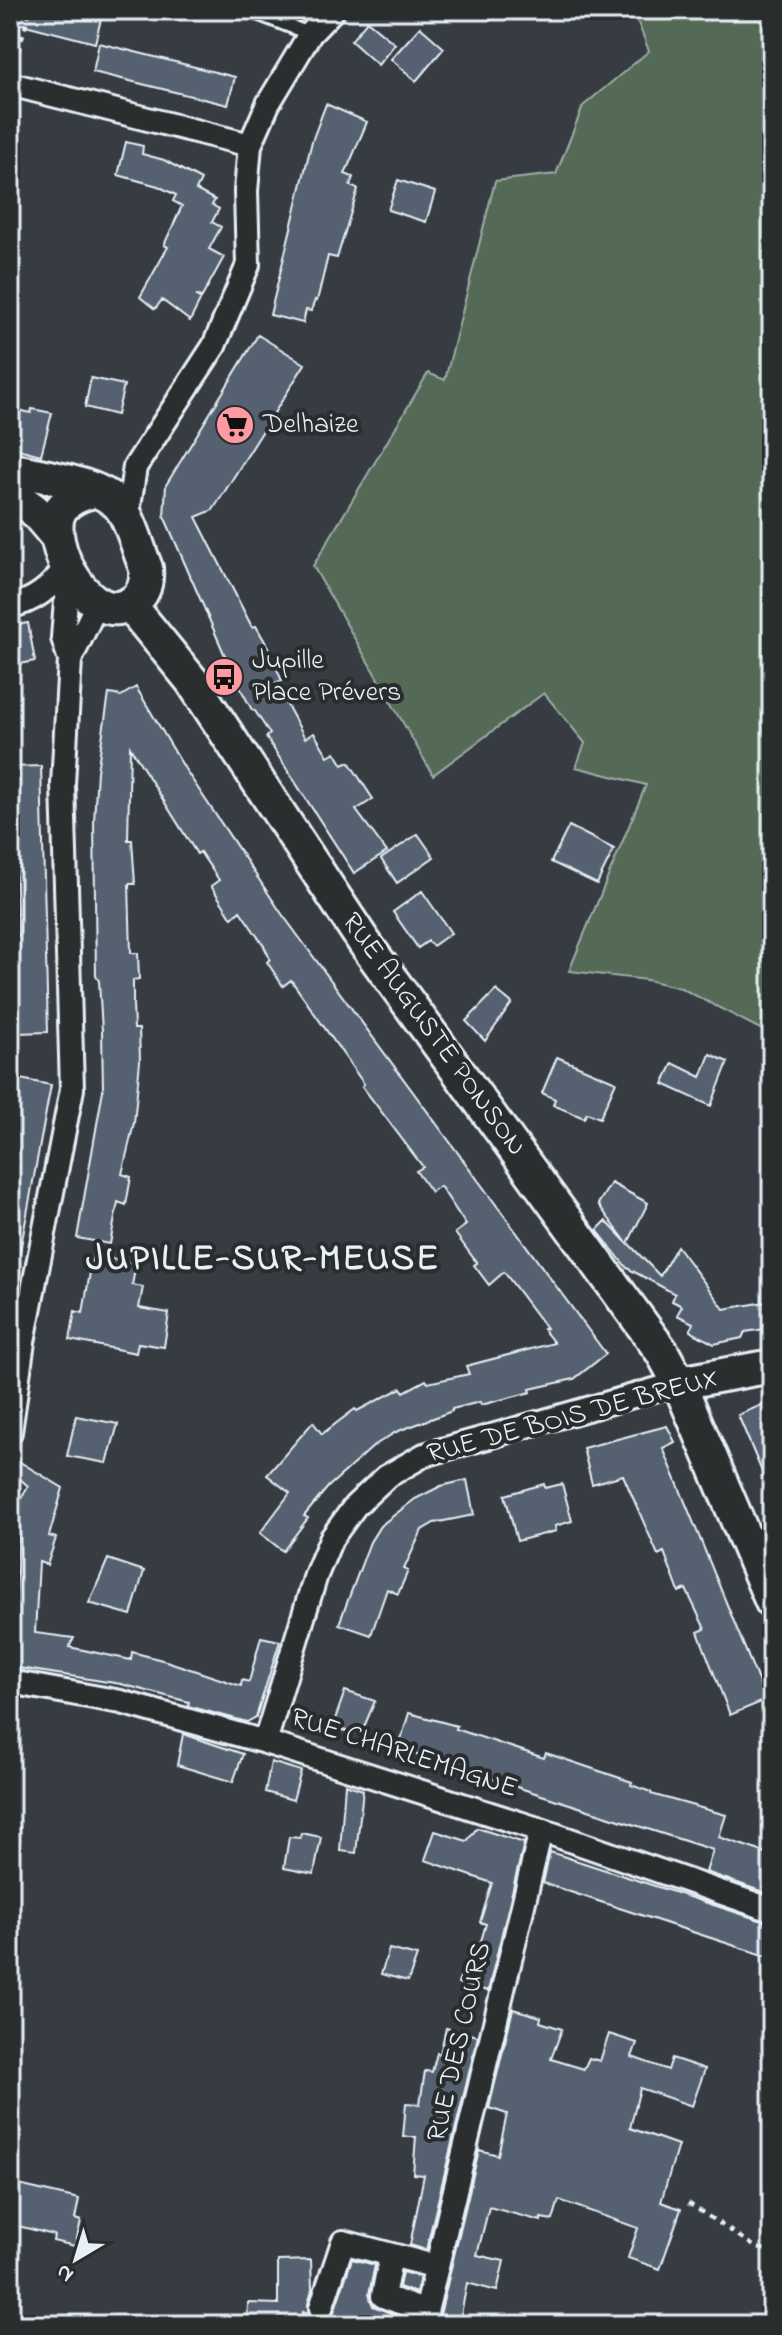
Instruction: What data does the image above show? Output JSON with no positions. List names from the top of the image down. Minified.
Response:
{"streets":{"street":["RUE AUGUSTE PONSON","RUE DE BOIS DE BREUX","RUE CHARLEMAGNE","RUE DES COURS"]},"crossings":[["RUE AUGUSTE PONSON","RUE DE BOIS DE BREUX"],["RUE DE BOIS DE BREUX","RUE CHARLEMAGNE"],["RUE CHARLEMAGNE","RUE DES COURS"]],"districts":["JUPILLE-SUR-MEUSE"],"places":{"supermarket":["Delhaize"],"bus stop":["Jupille Place Prévers"]},"north":"bottom left"}
